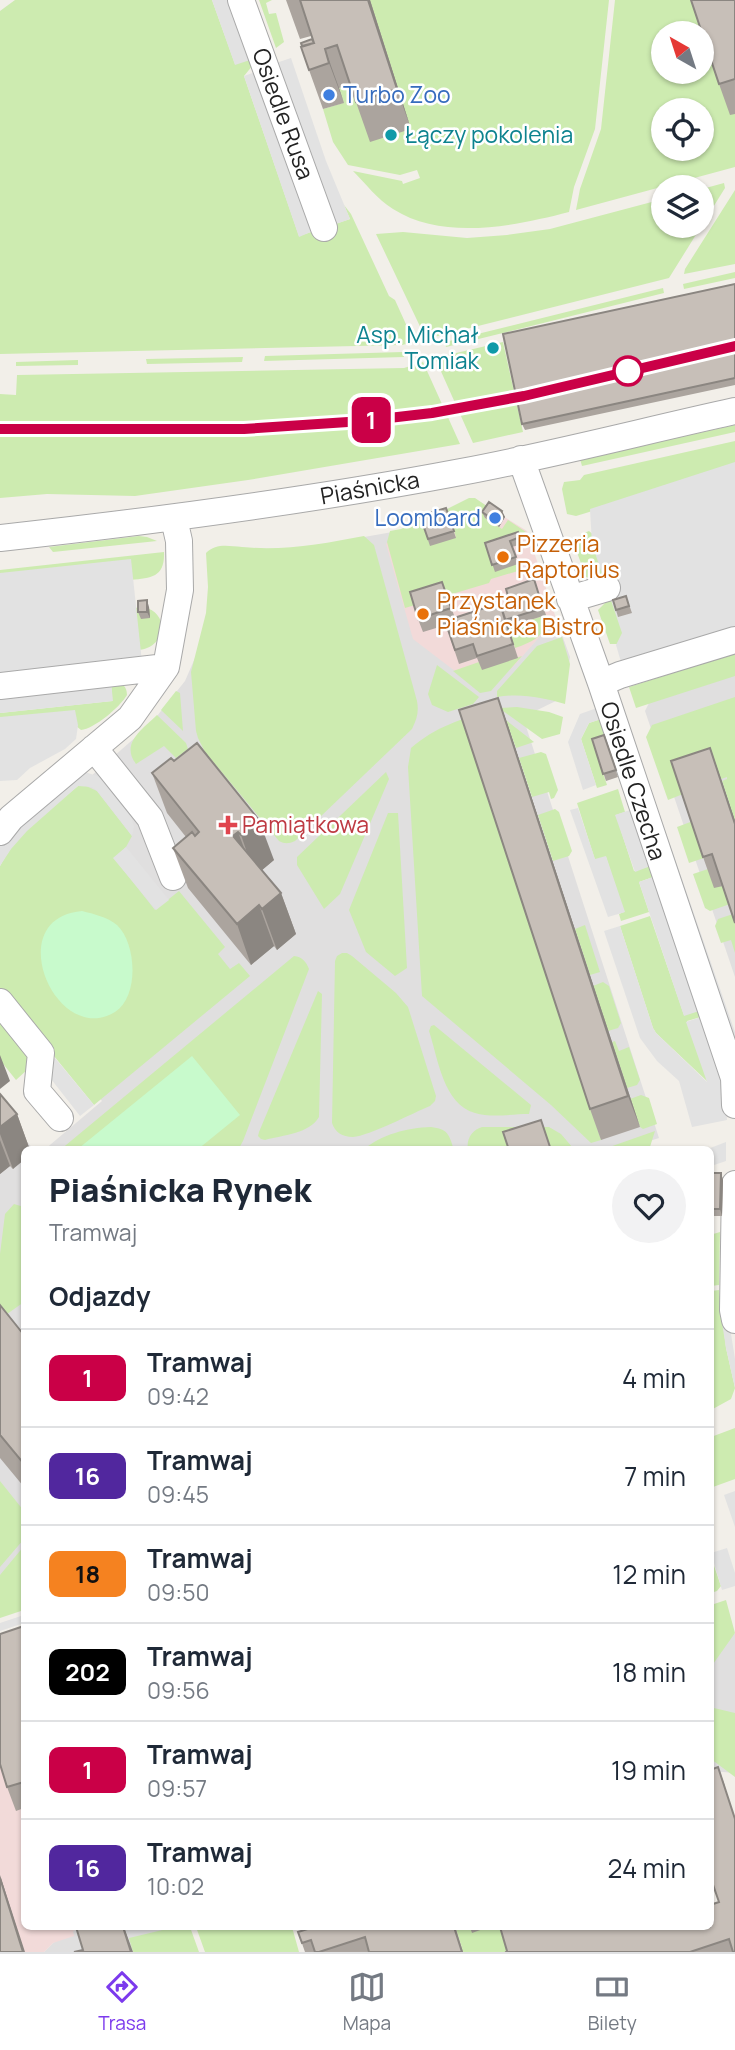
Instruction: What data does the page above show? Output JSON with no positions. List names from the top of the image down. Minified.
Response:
{"streets":{"street":["Osiedle Rusa","Piaśnicka","Osiedle Czecha"]},"crossings":[["Piaśnicka","Osiedle Czecha"]],"places":{"other":["Turbo Zoo","Łączy pokolenia","Asp. Michał Tomiak","Loombard","Pizzeria Raptorius","Przystanek Piaśnicka Bistro"],"health":["Pamiątkowa"]},"lines":["tram line 1"],"north":"top left","page":{"on_map":"1","heading":[["Piaśnicka Rynek","Tramwaj"],"Odjazdy"],"list":[{"mark":"1","name":"Tramwaj","note":"09:42","value":"4 min"},{"mark":"16","name":"Tramwaj","note":"09:45","value":"7 min"},{"mark":"18","name":"Tramwaj","note":"09:50","value":"12 min"},{"mark":"202","name":"Tramwaj","note":"09:56","value":"18 min"},{"mark":"1","name":"Tramwaj","note":"09:57","value":"19 min"},{"mark":"16","name":"Tramwaj","note":"10:02","value":"24 min"}],"tabs":["Trasa","Mapa","Bilety"]}}
